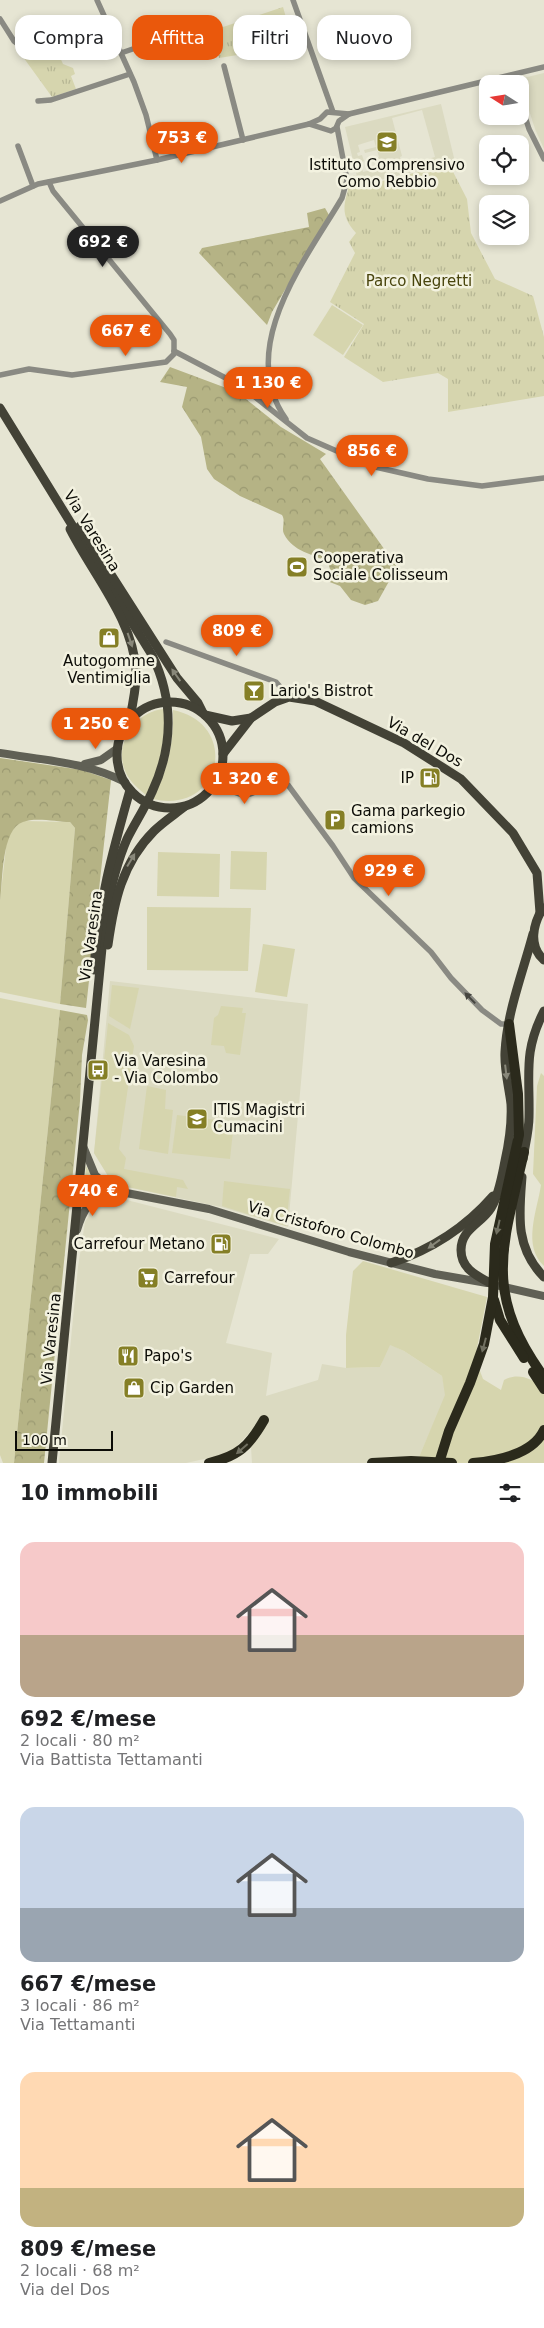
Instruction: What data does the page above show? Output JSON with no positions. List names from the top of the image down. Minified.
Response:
{"streets":{"main road":["Via Varesina","Via del Dos"],"street":["Via Cristoforo Colombo"]},"parks":["Parco Negretti"],"places":{"school or university":["Istituto Comprensivo Como Rebbio","ITIS Magistri Cumacini"],"sports":["Cooperativa Sociale Colisseum"],"shop":["Autogomme Ventimiglia","Cip Garden"],"bar":["Lario's Bistrot"],"fuel station":["IP","Carrefour Metano"],"parking":["Gama parkegio camions"],"bus stop":["Via Varesina - Via Colombo"],"supermarket":["Carrefour"],"restaurant":["Papo's"]},"scale_bar":"100 m","north":"left","page":{"chip":["Compra","Affitta","Filtri","Nuovo"],"price":["753 €","692 €","667 €","1 130 €","856 €","809 €","1 250 €","1 320 €","929 €","740 €"],"scale":"100 m","heading":"10 immobili","list":[{"name":"692 €/mese","note":"2 locali · 80 m² · Via Battista Tettamanti"},{"name":"667 €/mese","note":"3 locali · 86 m² · Via Tettamanti"},{"name":"809 €/mese","note":"2 locali · 68 m² · Via del Dos"}]}}
